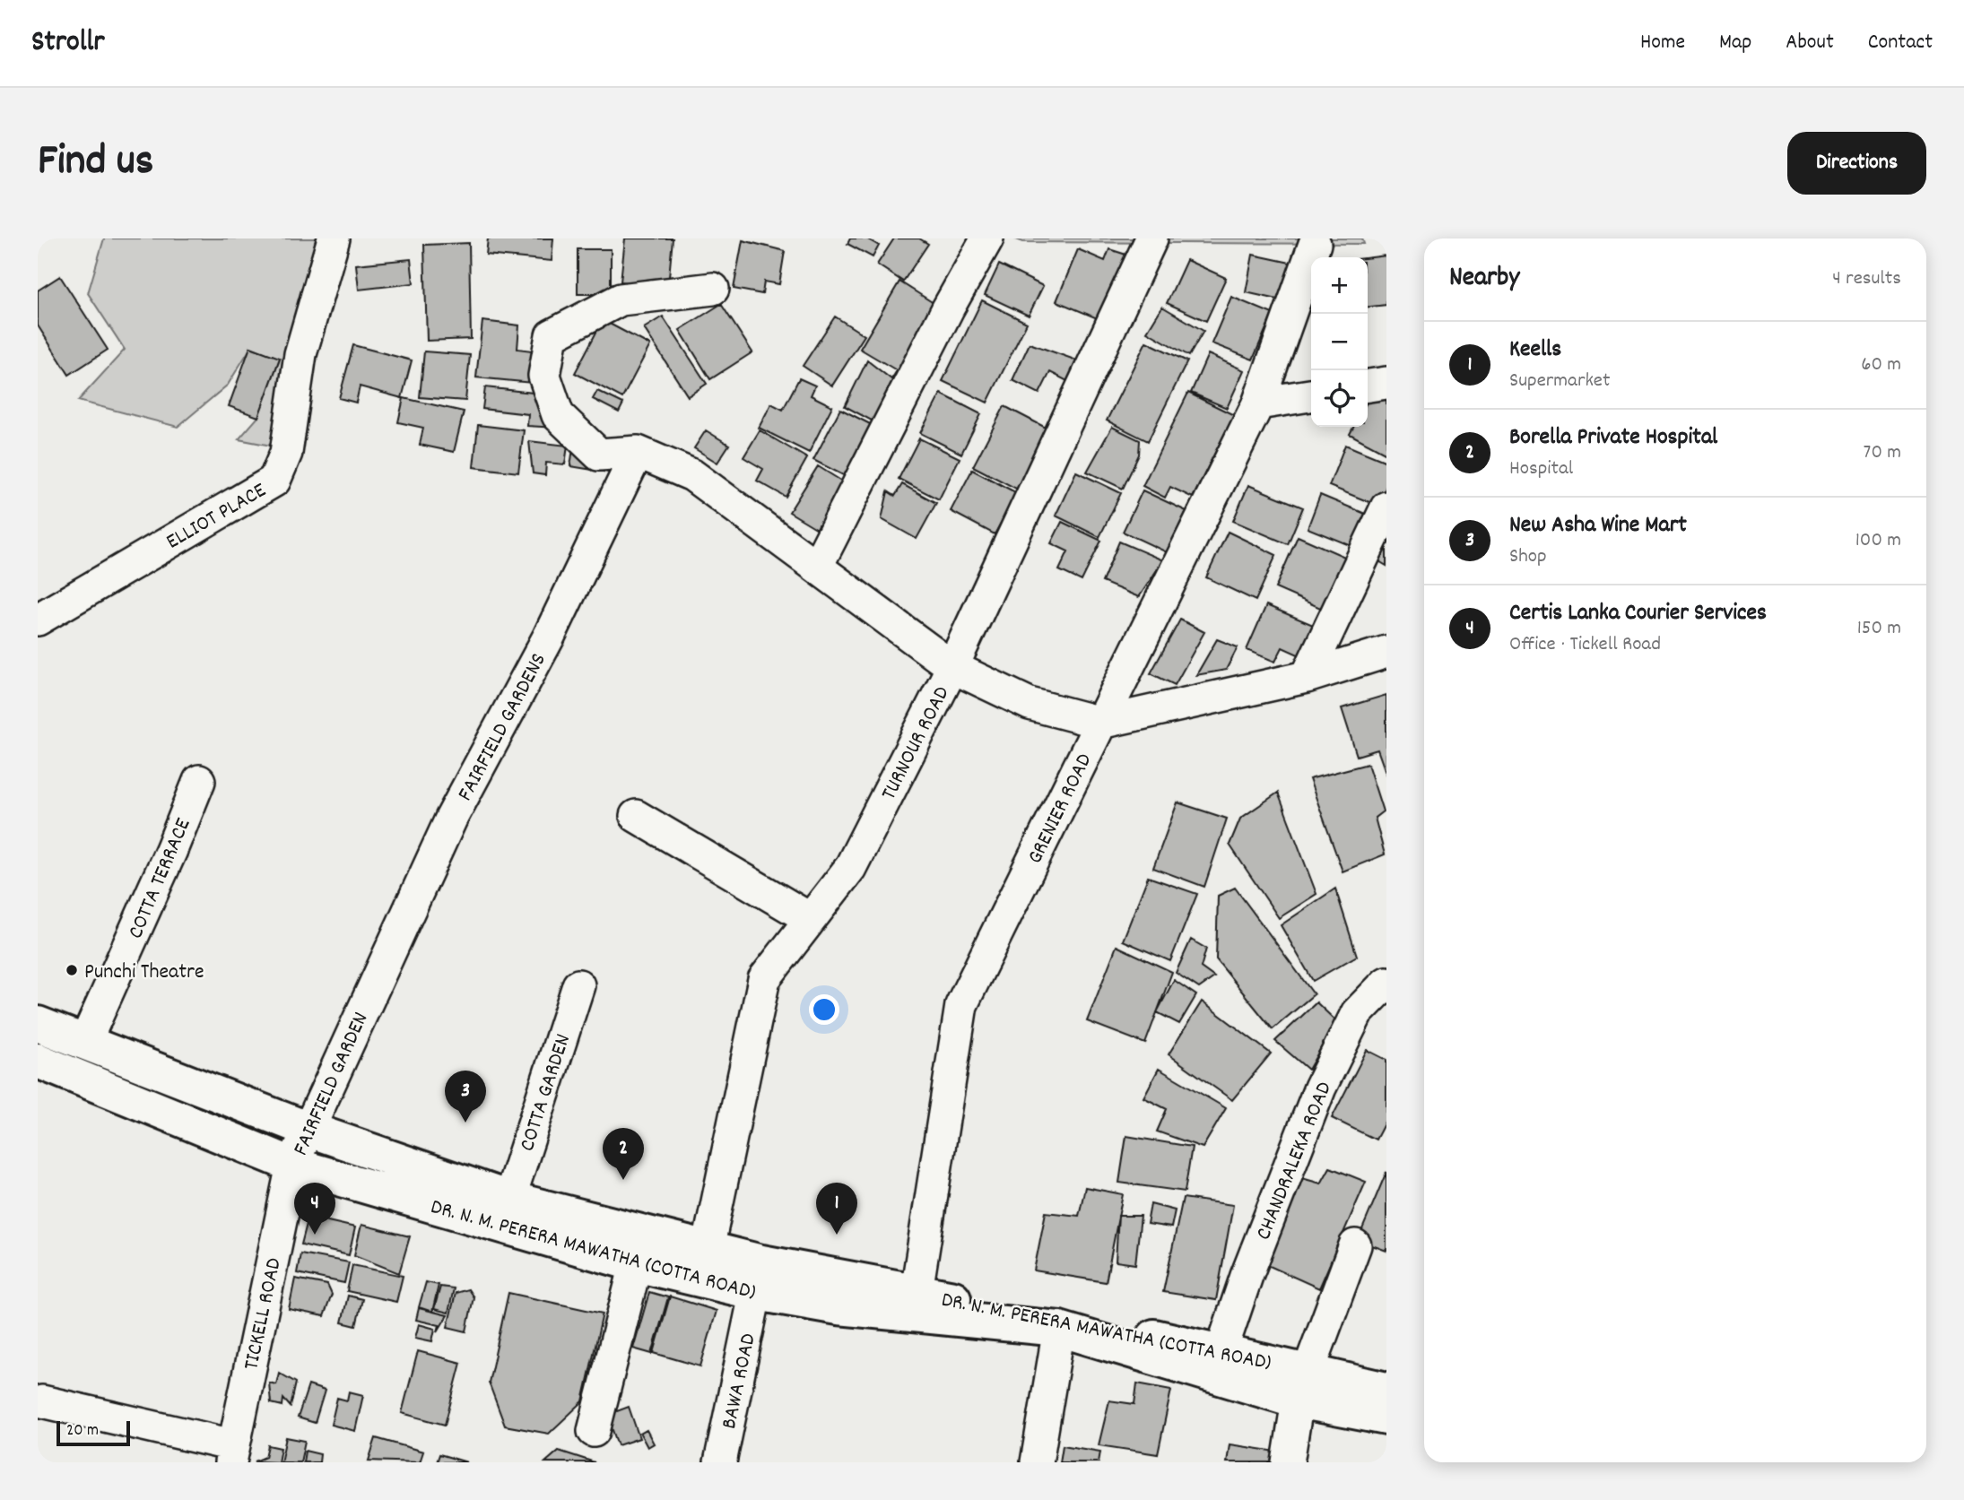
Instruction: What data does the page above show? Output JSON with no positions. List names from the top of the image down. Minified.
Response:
{"streets":{"main road":["DR. N. M. PERERA MAWATHA (COTTA ROAD)"],"street":["ELLIOT PLACE","FAIRFIELD GARDENS","TURNOUR ROAD","GRENIER ROAD","COTTA TERRACE","FAIRFIELD GARDEN","COTTA GARDEN","CHANDRALEKA ROAD","TICKELL ROAD","BAWA ROAD"]},"crossings":[["FAIRFIELD GARDENS","FAIRFIELD GARDEN"],["TURNOUR ROAD","DR. N. M. PERERA MAWATHA (COTTA ROAD)"],["GRENIER ROAD","DR. N. M. PERERA MAWATHA (COTTA ROAD)"],["COTTA TERRACE","DR. N. M. PERERA MAWATHA (COTTA ROAD)"],["FAIRFIELD GARDEN","DR. N. M. PERERA MAWATHA (COTTA ROAD)"],["FAIRFIELD GARDEN","TICKELL ROAD"],["COTTA GARDEN","DR. N. M. PERERA MAWATHA (COTTA ROAD)"],["CHANDRALEKA ROAD","DR. N. M. PERERA MAWATHA (COTTA ROAD)"],["DR. N. M. PERERA MAWATHA (COTTA ROAD)","TICKELL ROAD"],["DR. N. M. PERERA MAWATHA (COTTA ROAD)","BAWA ROAD"]],"places":["Punchi Theatre"],"scale_bar":"20 m","page":{"header":"Strollr","nav":["Home","Map","About","Contact"],"title":"Find us","buttons":"Directions","heading":["Nearby","4 results"],"map_buttons":["+","−"],"list":[{"mark":"1","name":"Keells","note":"Supermarket","value":"60 m"},{"mark":"2","name":"Borella Private Hospital","note":"Hospital","value":"70 m"},{"mark":"3","name":"New Asha Wine Mart","note":"Shop","value":"100 m"},{"mark":"4","name":"Certis Lanka Courier Services","note":"Office · Tickell Road","value":"150 m"}],"pins":["3","2","1","4"],"scale":"20 m"}}
